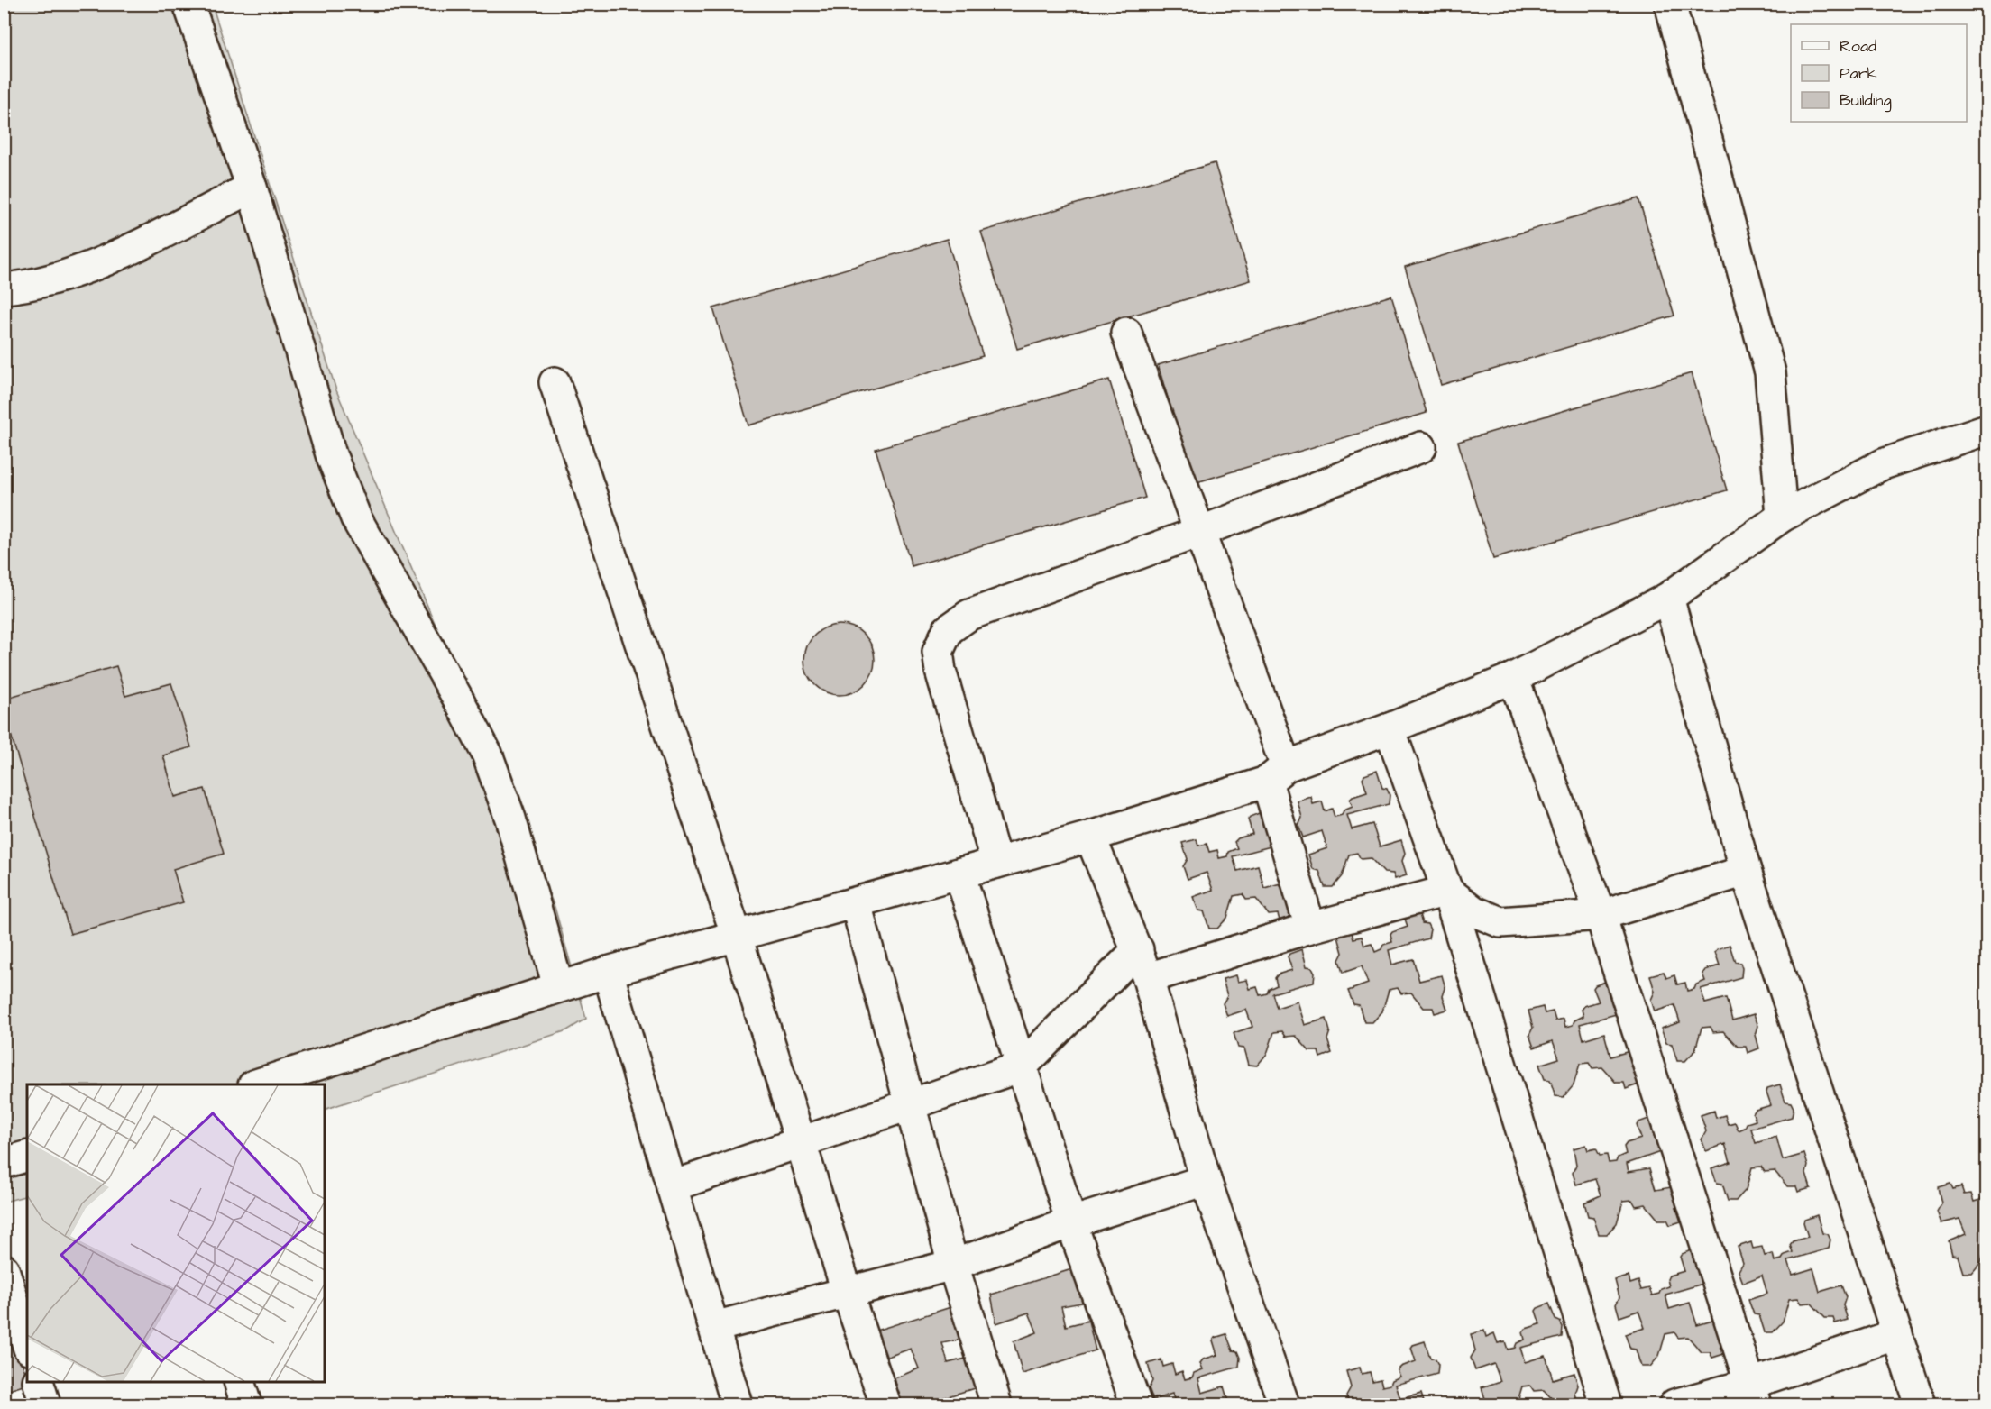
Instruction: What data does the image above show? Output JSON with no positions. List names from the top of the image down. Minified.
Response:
{"legend":["Road","Park","Building"]}
